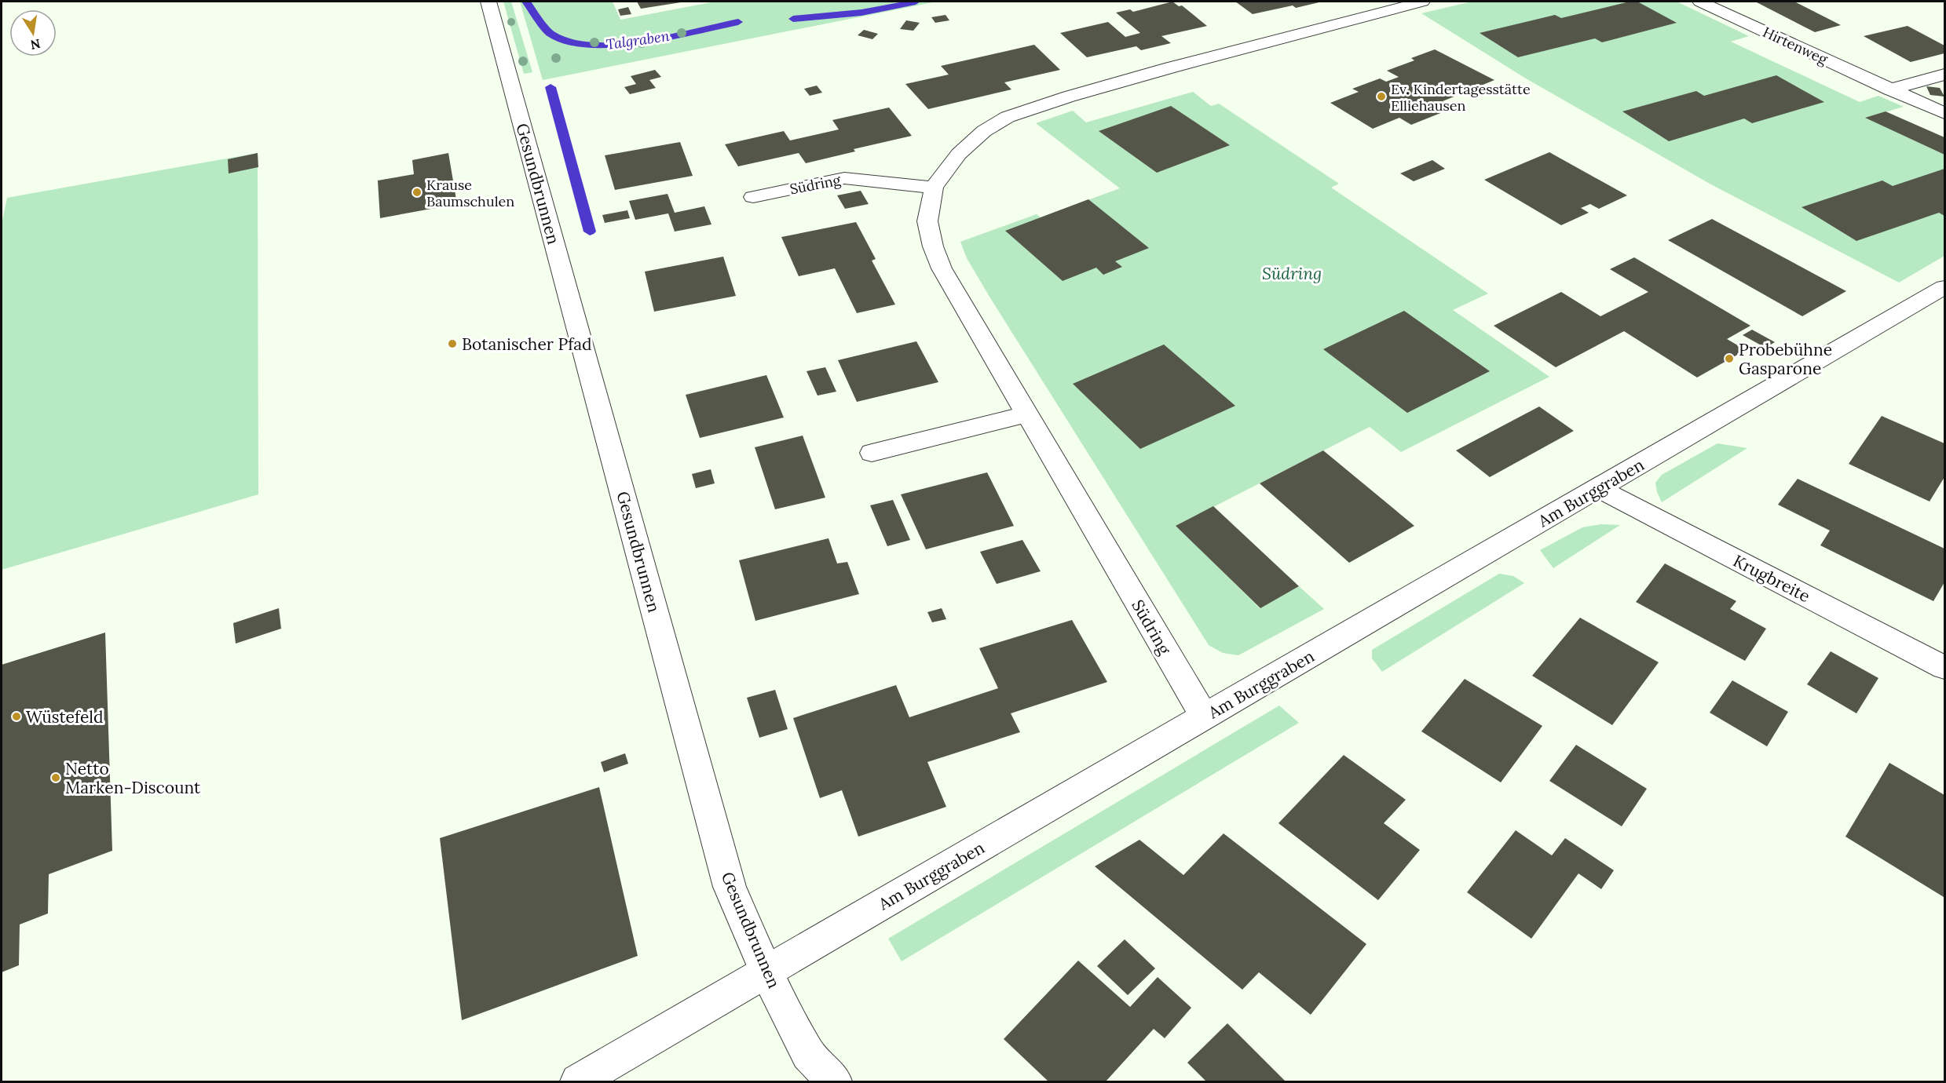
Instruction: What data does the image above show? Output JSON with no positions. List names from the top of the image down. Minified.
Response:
{"streets":{"street":["Hirtenweg","Gesundbrunnen","Südring","Am Burggraben","Krugbreite"]},"crossings":[["Gesundbrunnen","Am Burggraben"],["Südring","Am Burggraben"],["Am Burggraben","Krugbreite"]],"water":["Talgraben"],"parks":["Südring"],"places":["Ev. Kindertagesstätte Elliehausen","Krause Baumschulen","Botanischer Pfad","Probebühne Gasparone","Wüstefeld","Netto Marken-Discount"],"north":"bottom"}
